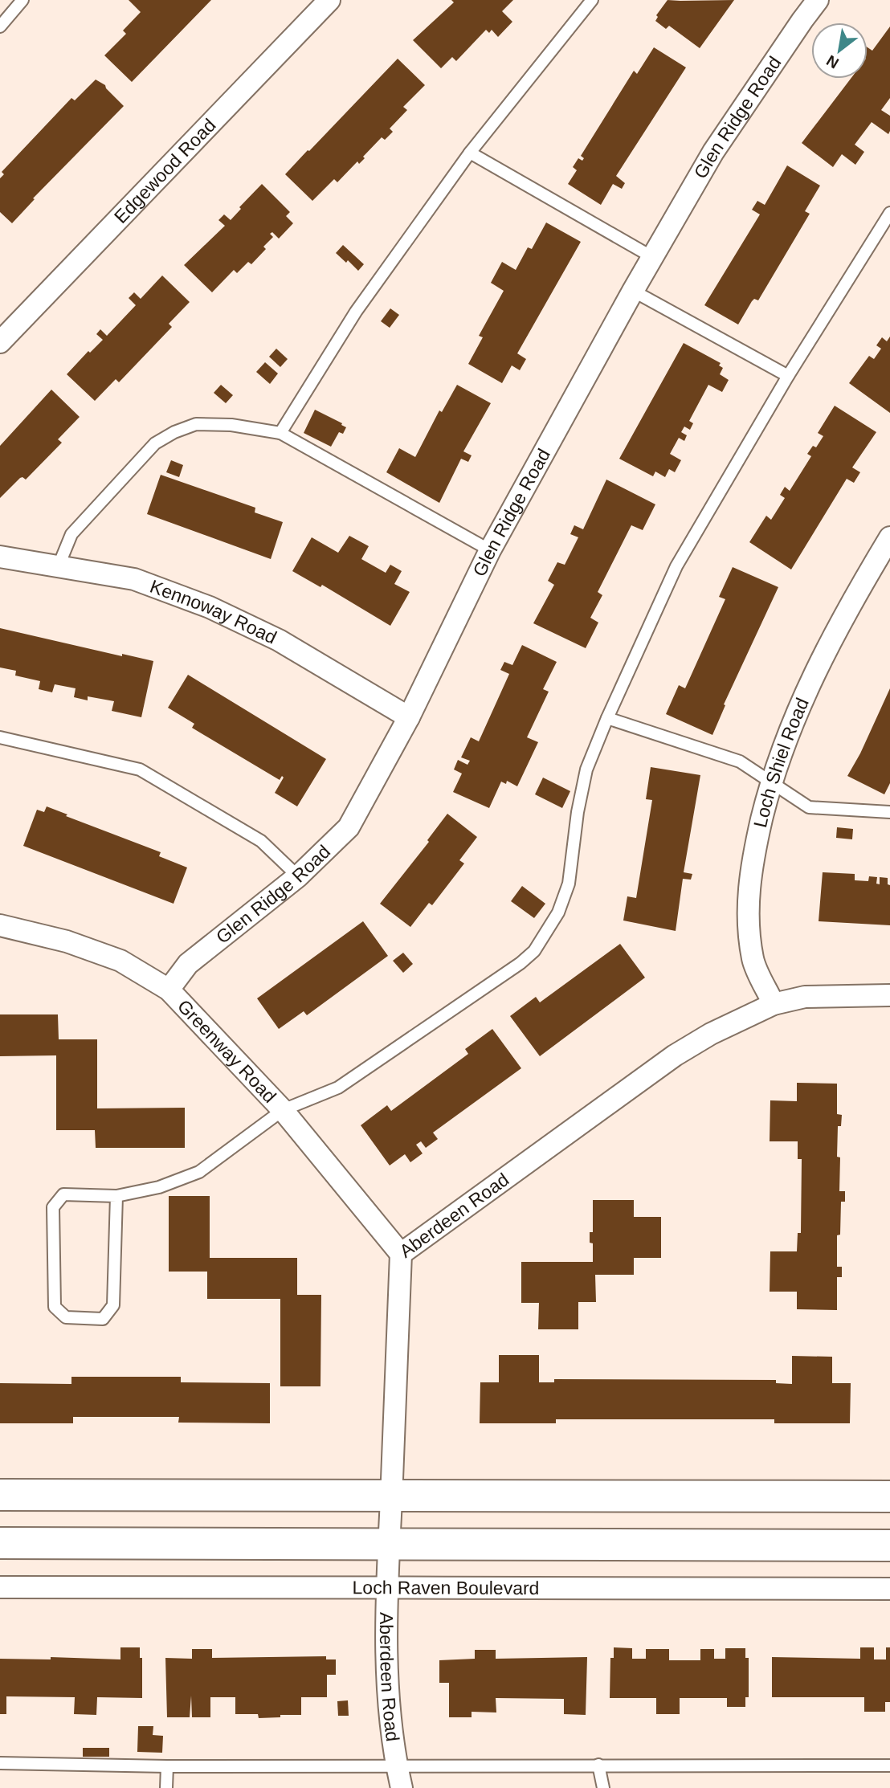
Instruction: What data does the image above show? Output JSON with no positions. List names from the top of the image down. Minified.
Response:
{"streets":{"street":["Glen Ridge Road","Edgewood Road","Kennoway Road","Loch Shiel Road","Greenway Road","Aberdeen Road","Loch Raven Boulevard"]},"crossings":[["Glen Ridge Road","Kennoway Road"],["Glen Ridge Road","Greenway Road"],["Loch Shiel Road","Aberdeen Road"],["Greenway Road","Aberdeen Road"],["Aberdeen Road","Loch Raven Boulevard"]],"north":"bottom left"}
